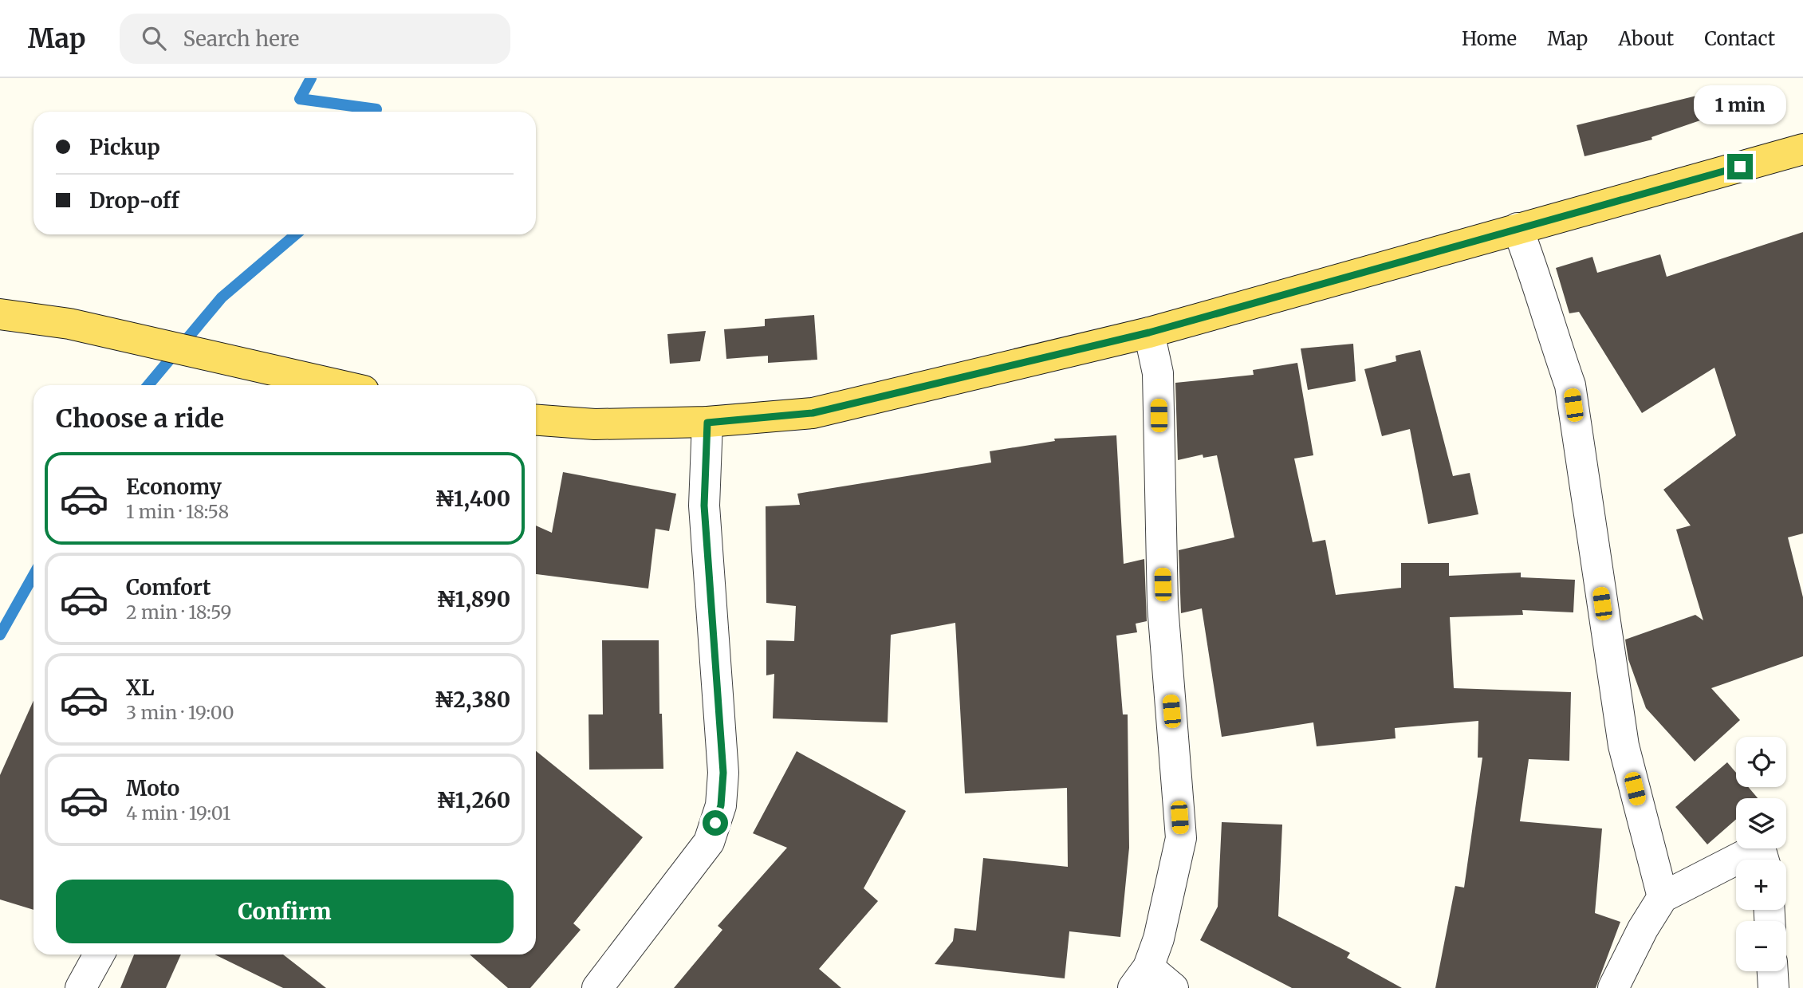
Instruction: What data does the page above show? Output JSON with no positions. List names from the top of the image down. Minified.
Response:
{"page":{"header":"Map","search":"Search here","nav":["Home","Map","About","Contact"],"bubble":"1 min","banner":["Pickup","Drop-off"],"heading":"Choose a ride","list":[{"name":"Economy","note":"1 min · 18:58","value":"₦1,400"},{"name":"Comfort","note":"2 min · 18:59","value":"₦1,890"},{"name":"XL","note":"3 min · 19:00","value":"₦2,380"},{"name":"Moto","note":"4 min · 19:01","value":"₦1,260"}],"map_buttons":["+","−"],"buttons":"Confirm"}}
